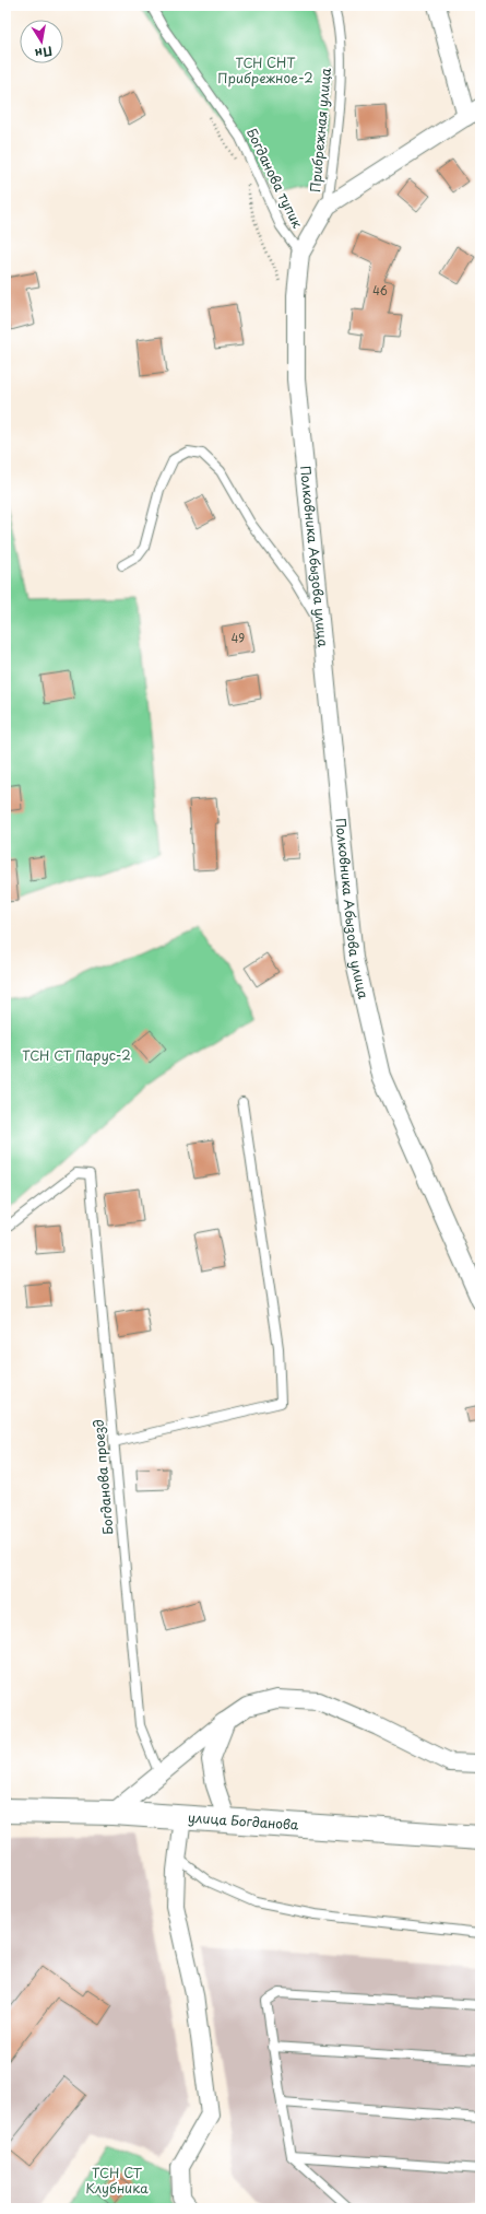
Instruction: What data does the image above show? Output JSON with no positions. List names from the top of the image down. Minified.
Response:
{"streets":{"main road":["улица Богданова"],"street":["Полковника Абызова улица"],"lane":["Прибрежная улица","Богданова тупик","Богданова проезд"]},"crossings":[["Прибрежная улица","Полковника Абызова улица"],["Богданова тупик","Полковника Абызова улица"]],"parks":["ТСН СНТ Прибрежное-2","ТСН СТ Парус-2","ТСН СТ Клубника"],"house_numbers":["46","49"],"north":"bottom"}
